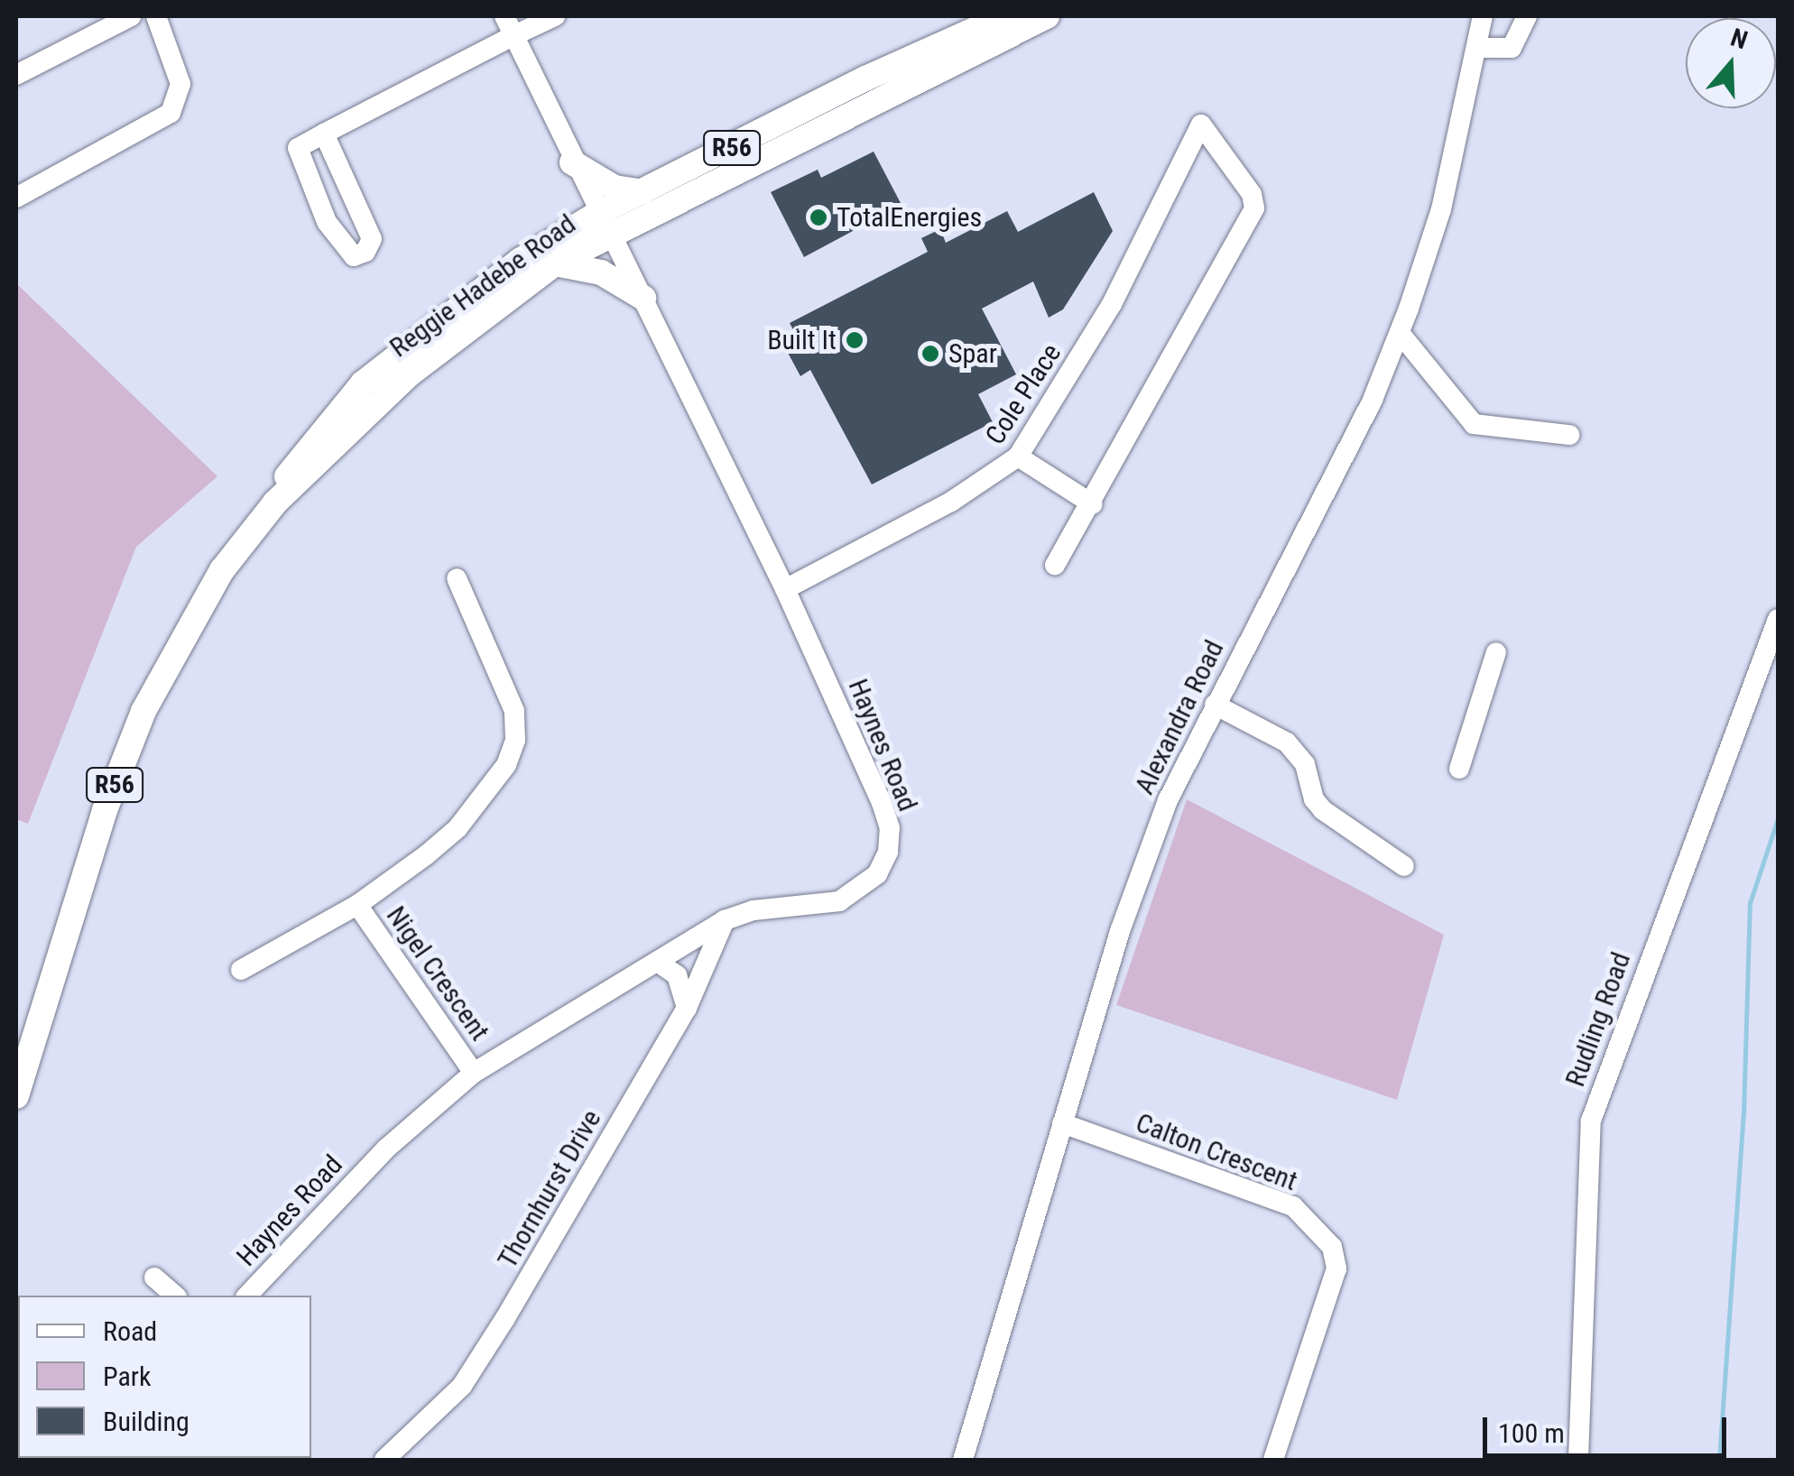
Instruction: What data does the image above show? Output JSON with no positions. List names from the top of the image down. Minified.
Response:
{"streets":{"main road":["R56","Reggie Hadebe Road"],"street":["Cole Place","Alexandra Road","Haynes Road","Nigel Crescent","Rudling Road","Calton Crescent","Thornhurst Drive"]},"crossings":[["Reggie Hadebe Road","Haynes Road"],["Cole Place","Haynes Road"],["Alexandra Road","Calton Crescent"],["Haynes Road","Nigel Crescent"],["Haynes Road","Thornhurst Drive"]],"places":["TotalEnergies","Built It","Spar"],"legend":["Road","Park","Building"],"scale_bar":"100 m","north":"top"}
